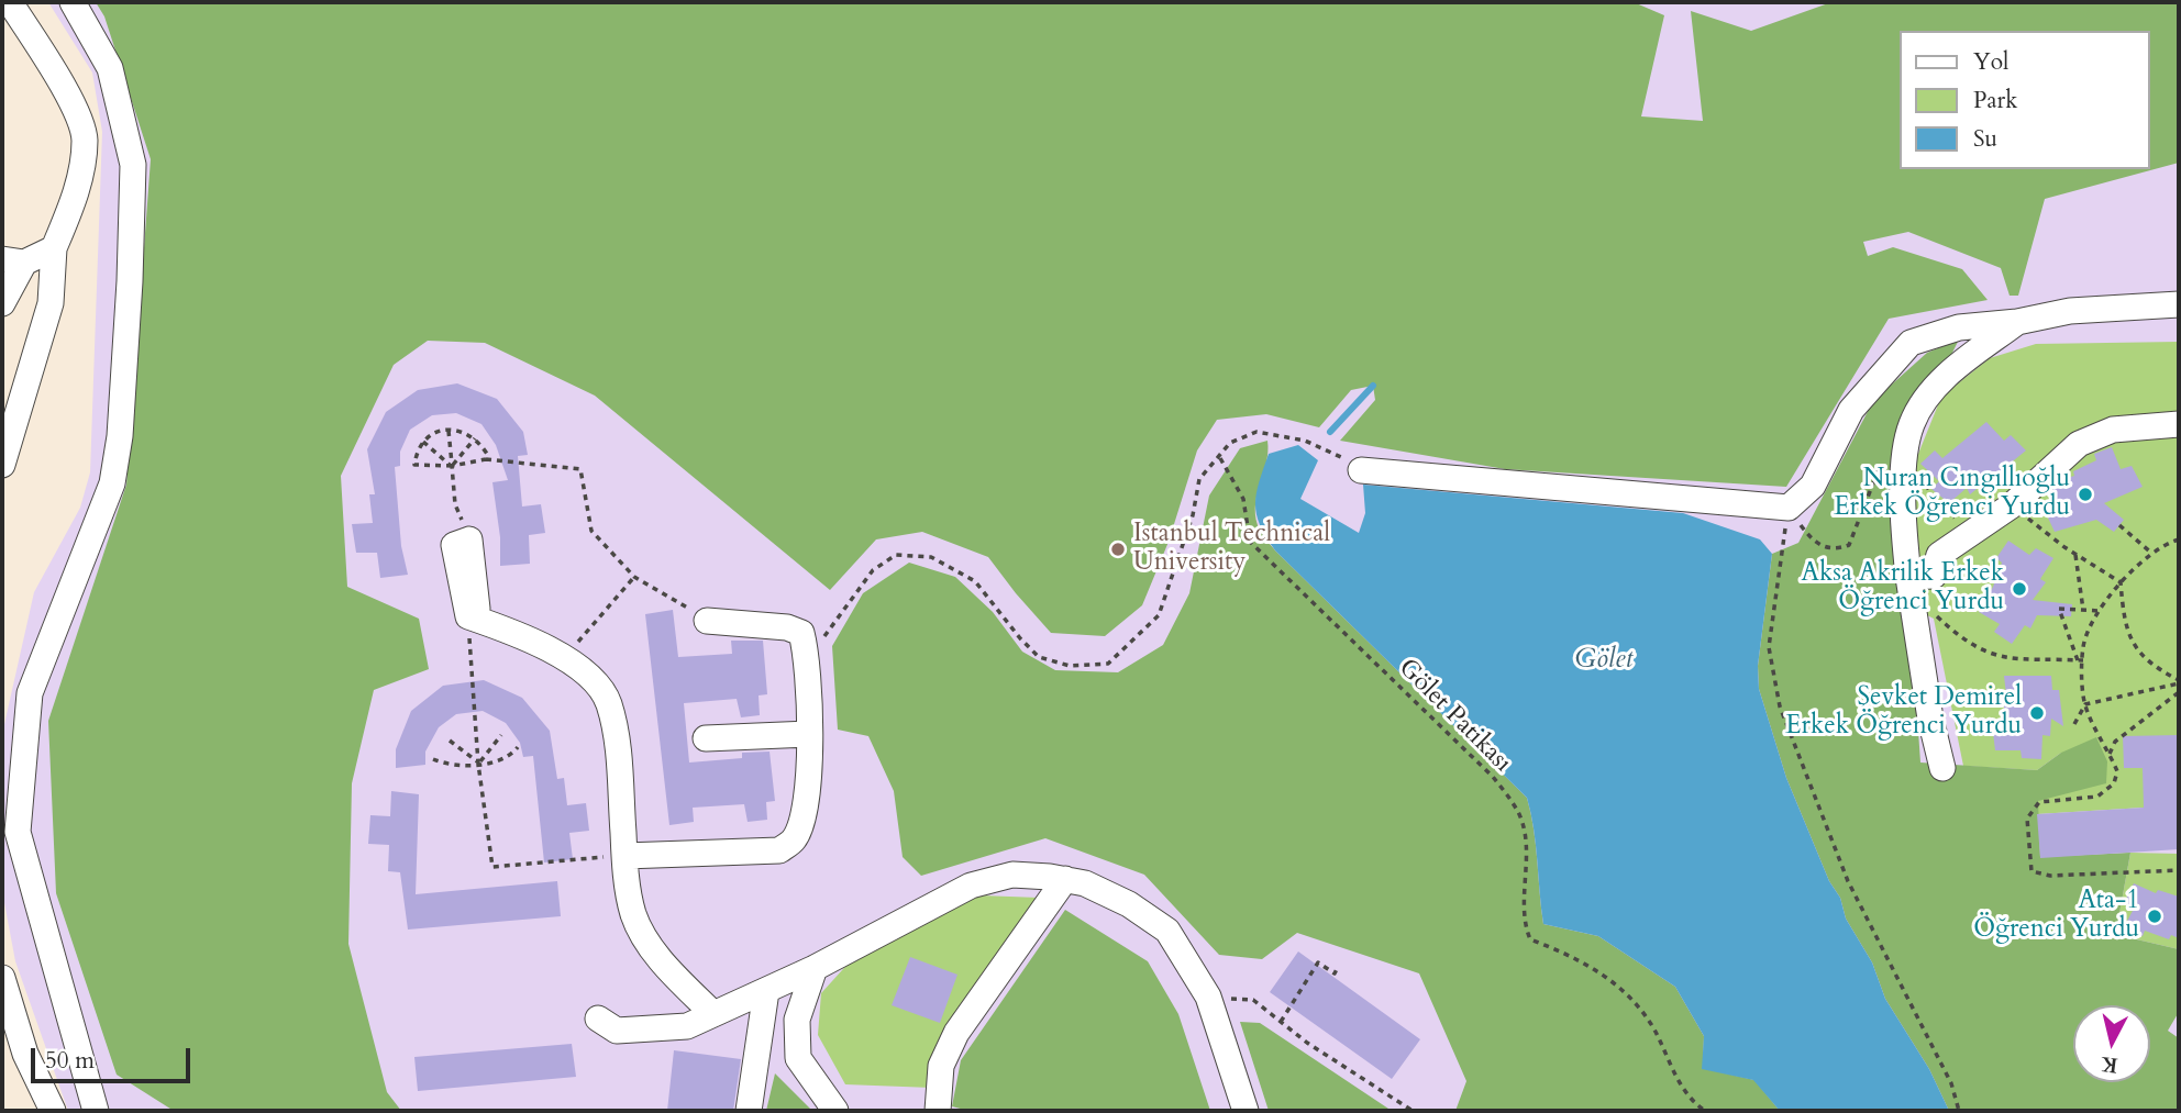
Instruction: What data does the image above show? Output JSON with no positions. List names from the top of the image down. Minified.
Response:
{"streets":{"path":["Gölet Patikası"]},"water":["Gölet"],"places":["Nuran Cıngıllıoğlu Erkek Öğrenci Yurdu","Istanbul Technical University","Aksa Akrilik Erkek Öğrenci Yurdu","Şevket Demirel Erkek Öğrenci Yurdu","Ata-1 Öğrenci Yurdu"],"legend":["Yol","Park","Su"],"scale_bar":"50 m","north":"bottom"}
